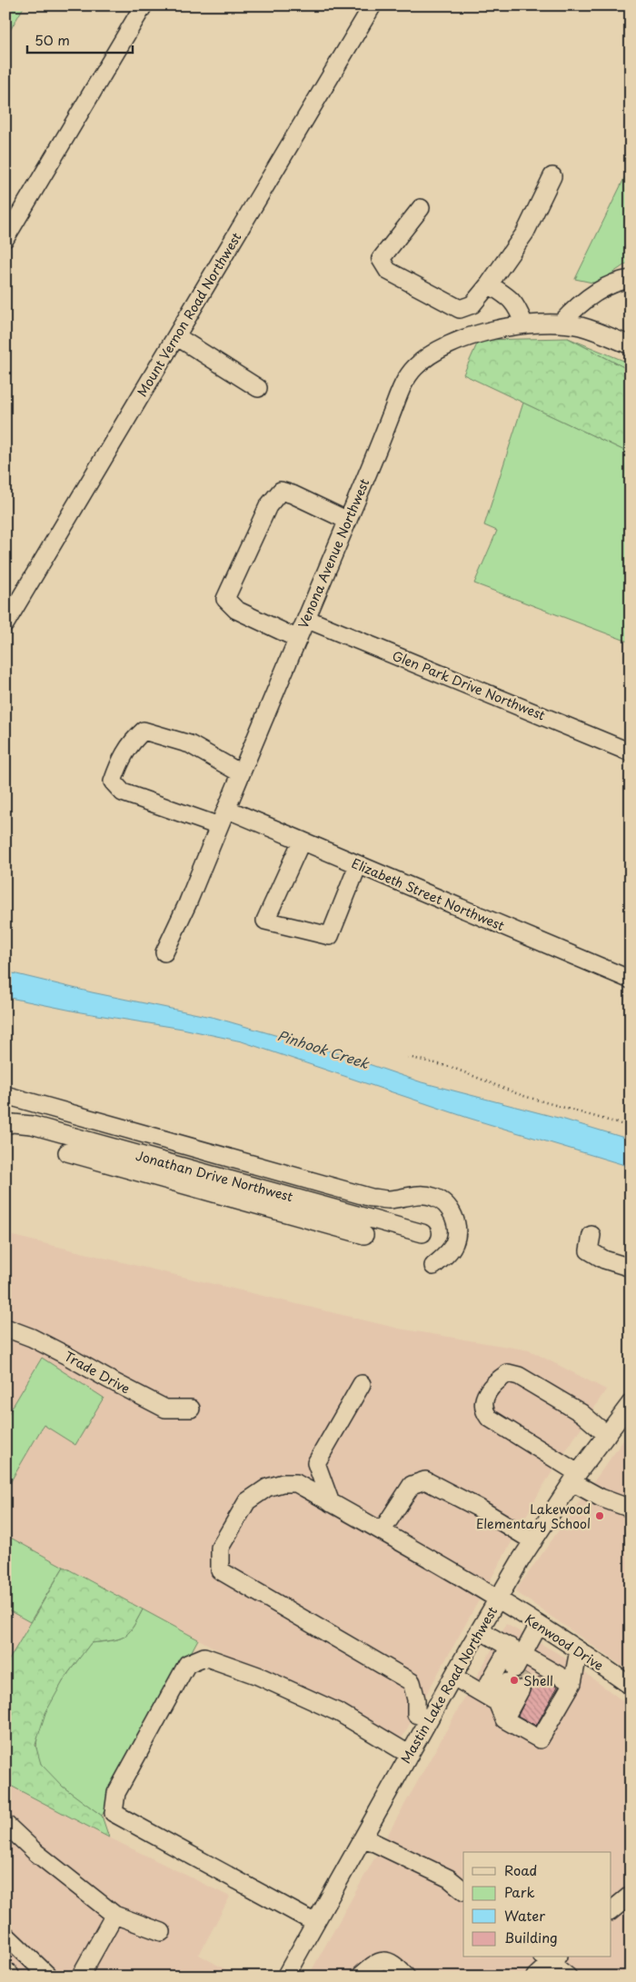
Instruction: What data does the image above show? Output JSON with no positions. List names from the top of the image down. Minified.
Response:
{"streets":{"street":["Mount Vernon Road Northwest","Venona Avenue Northwest","Glen Park Drive Northwest","Elizabeth Street Northwest","Jonathan Drive Northwest","Trade Drive","Kenwood Drive","Mastin Lake Road Northwest"]},"crossings":[["Venona Avenue Northwest","Glen Park Drive Northwest"],["Venona Avenue Northwest","Elizabeth Street Northwest"],["Kenwood Drive","Mastin Lake Road Northwest"]],"water":["Pinhook Creek"],"places":["Lakewood Elementary School","Shell"],"legend":["Road","Park","Water","Building"],"scale_bar":"50 m"}
